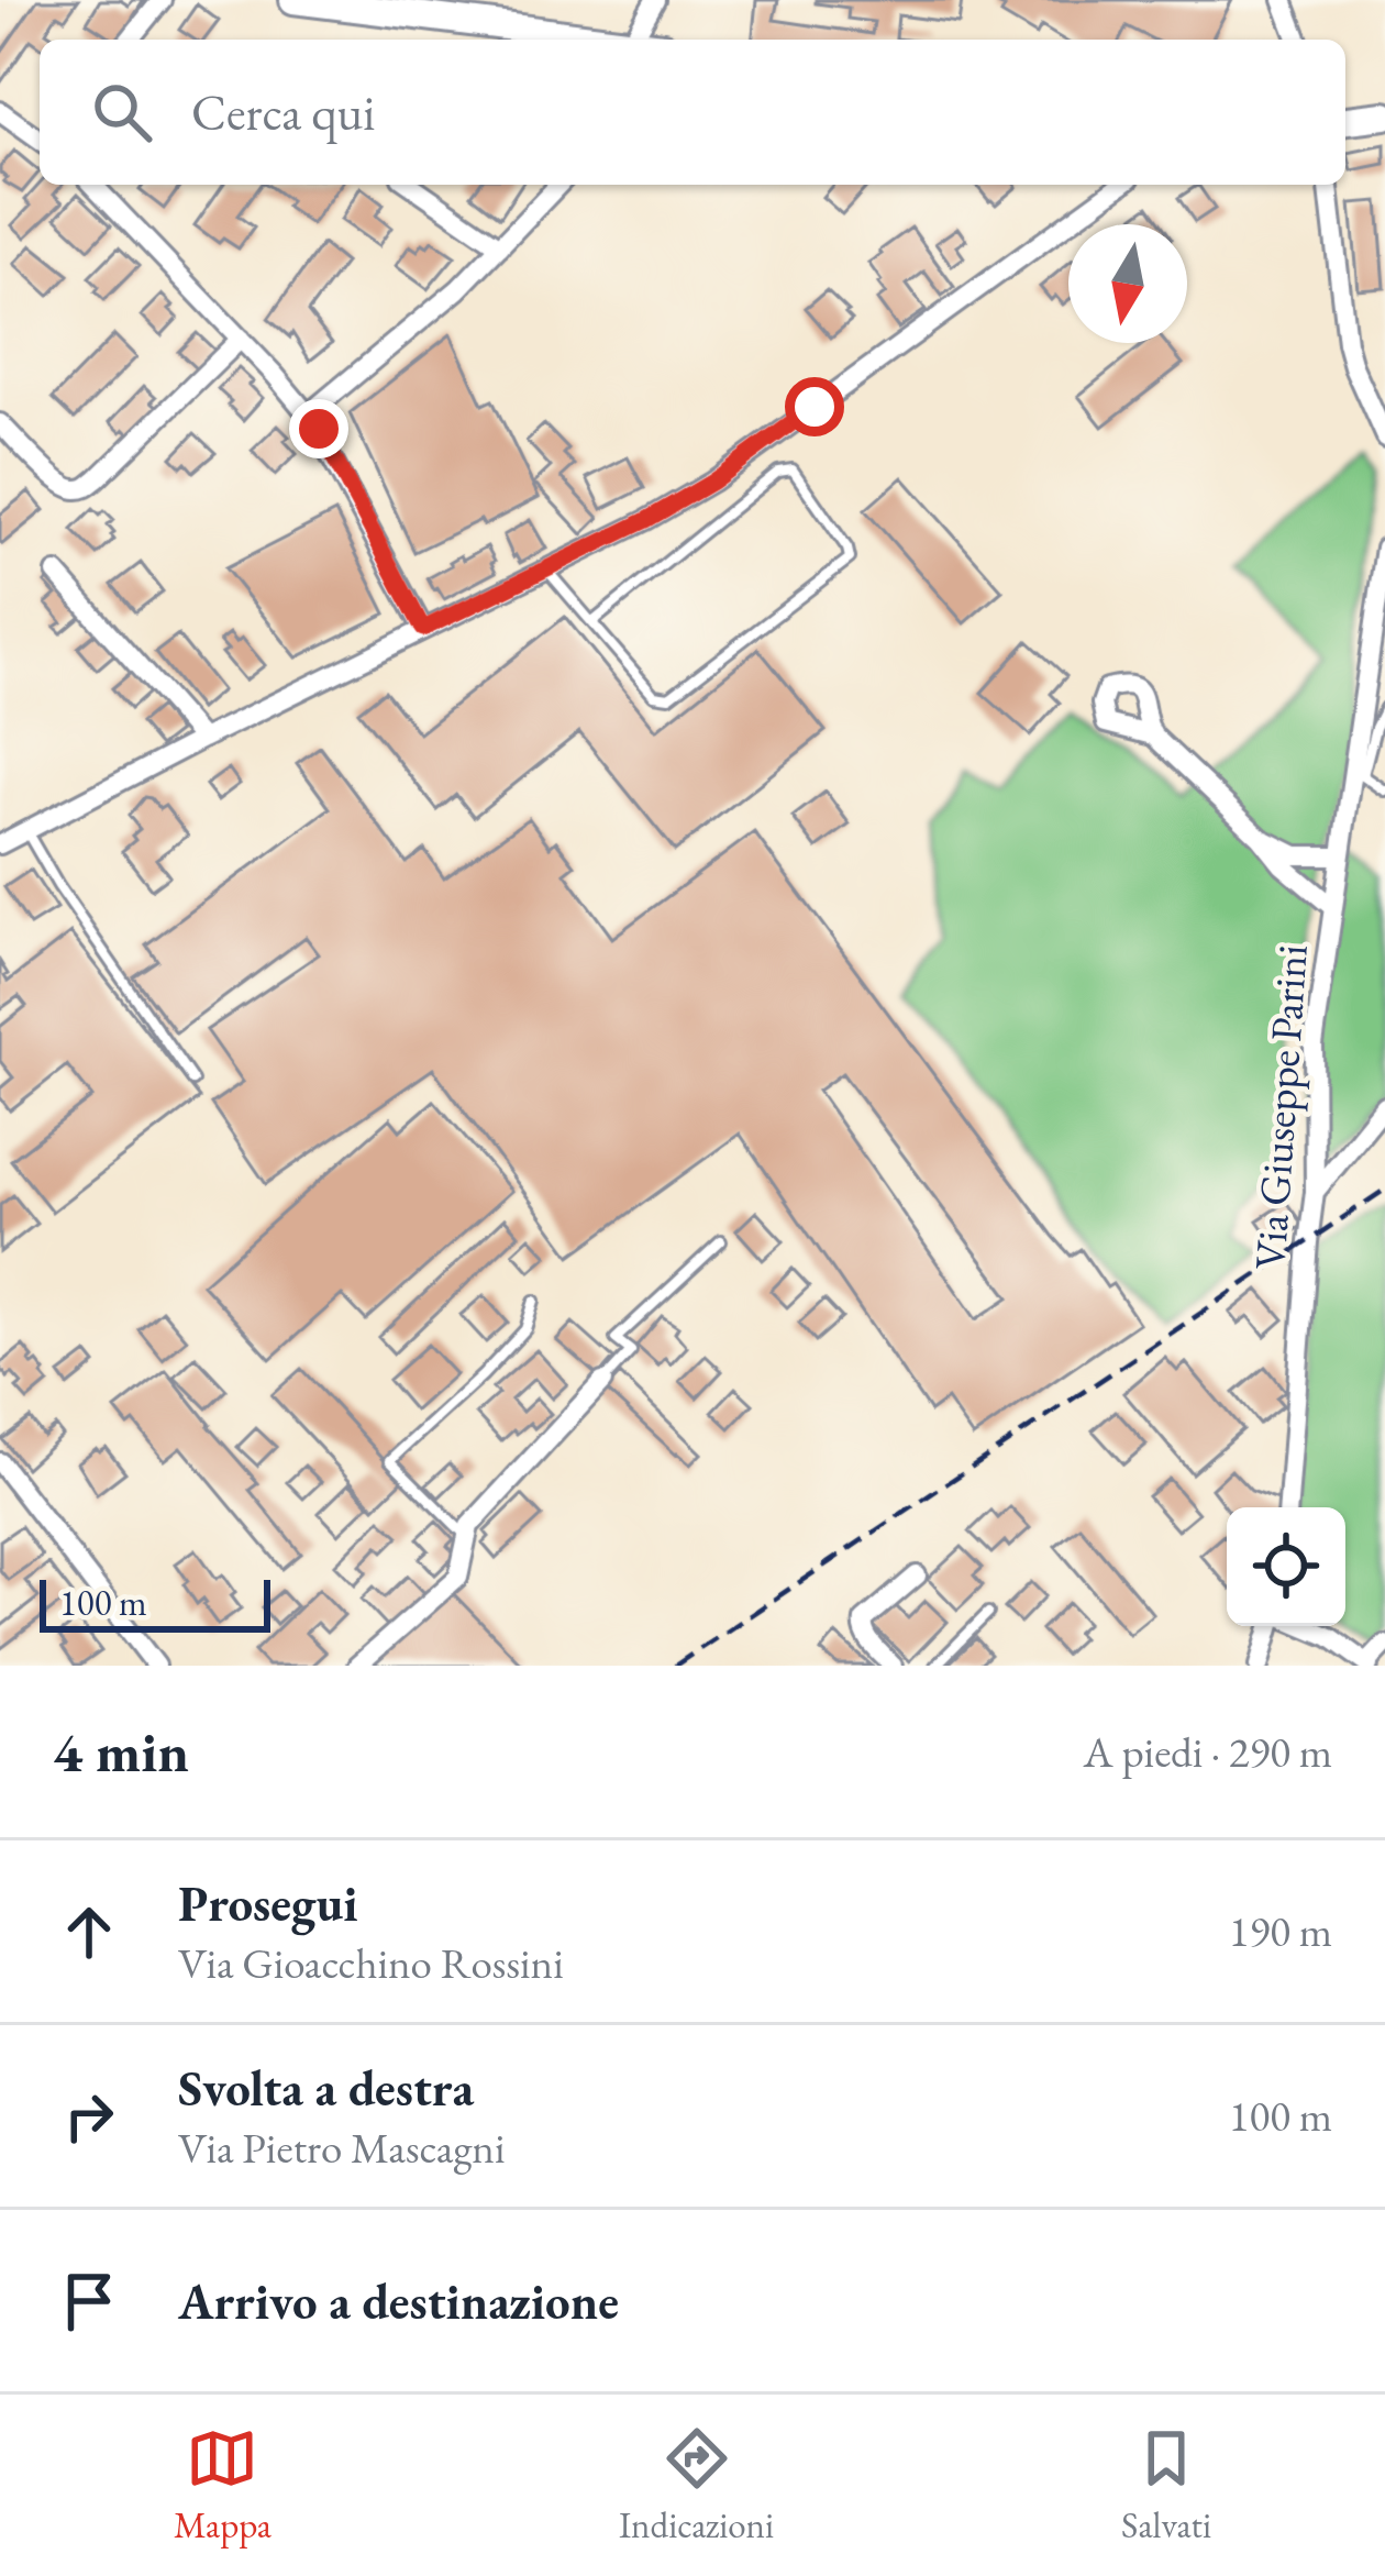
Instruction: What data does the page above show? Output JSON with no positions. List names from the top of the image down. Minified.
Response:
{"streets":{"street":["Via Giuseppe Parini"]},"scale_bar":"100 m","north":"bottom","page":{"search":"Cerca qui","scale":"100 m","heading":["4 min","A piedi · 290 m"],"list":[["Prosegui","Via Gioacchino Rossini","190 m"],["Svolta a destra","Via Pietro Mascagni","100 m"],"Arrivo a destinazione"],"nav":["Mappa","Indicazioni","Salvati"]}}
